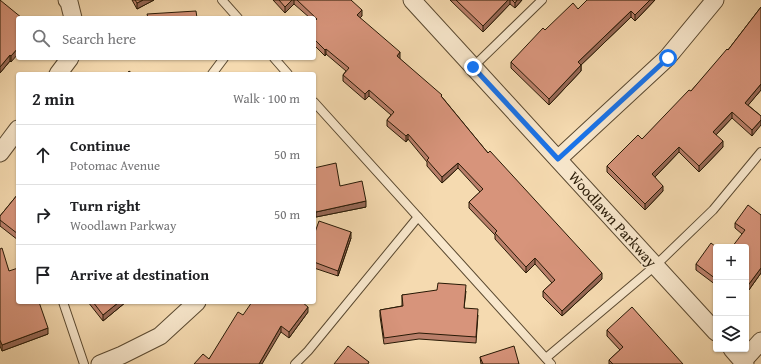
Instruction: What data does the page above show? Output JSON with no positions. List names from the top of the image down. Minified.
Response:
{"streets":{"street":["Woodlawn Parkway"]},"page":{"search":"Search here","heading":["2 min","Walk · 100 m"],"list":[["Continue","Potomac Avenue","50 m"],["Turn right","Woodlawn Parkway","50 m"],"Arrive at destination"],"map_buttons":["+","−"]}}
